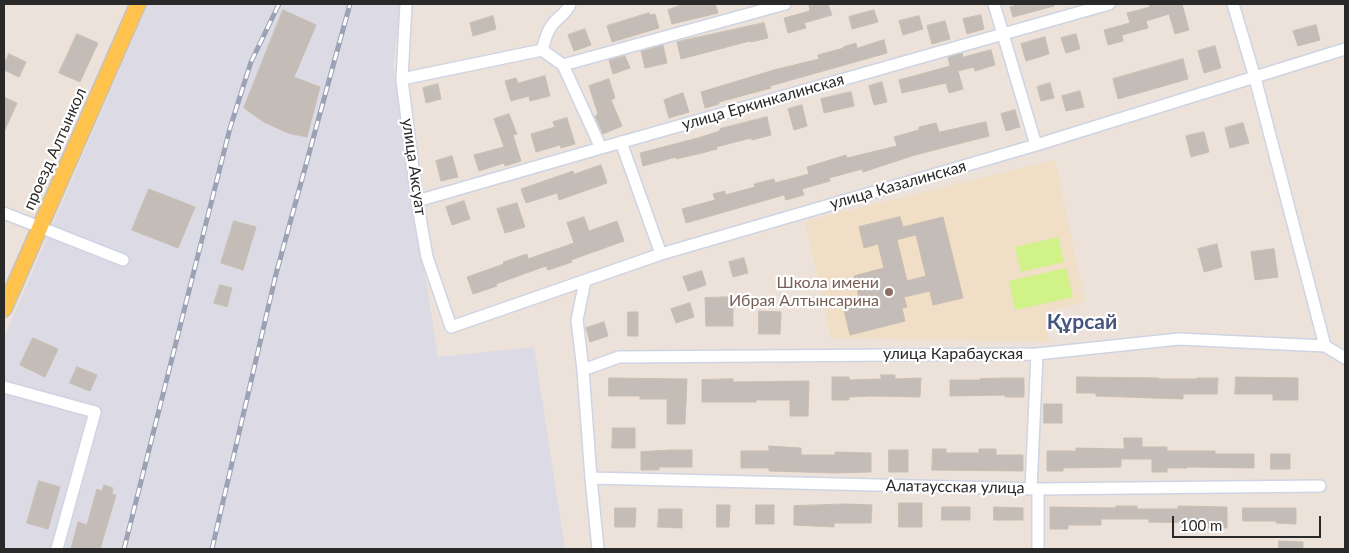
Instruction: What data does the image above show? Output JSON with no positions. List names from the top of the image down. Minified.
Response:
{"streets":{"main road":["проезд Алтынкол"],"street":["улица Еркинкалинская","улица Аксуат","улица Казалинская","улица Карабауская","Алатаусская улица"]},"crossings":[["улица Еркинкалинская","улица Аксуат"],["улица Аксуат","улица Казалинская"]],"districts":["Құрсай"],"places":["Школа имени Ибрая Алтынсарина"],"scale_bar":"100 m"}
